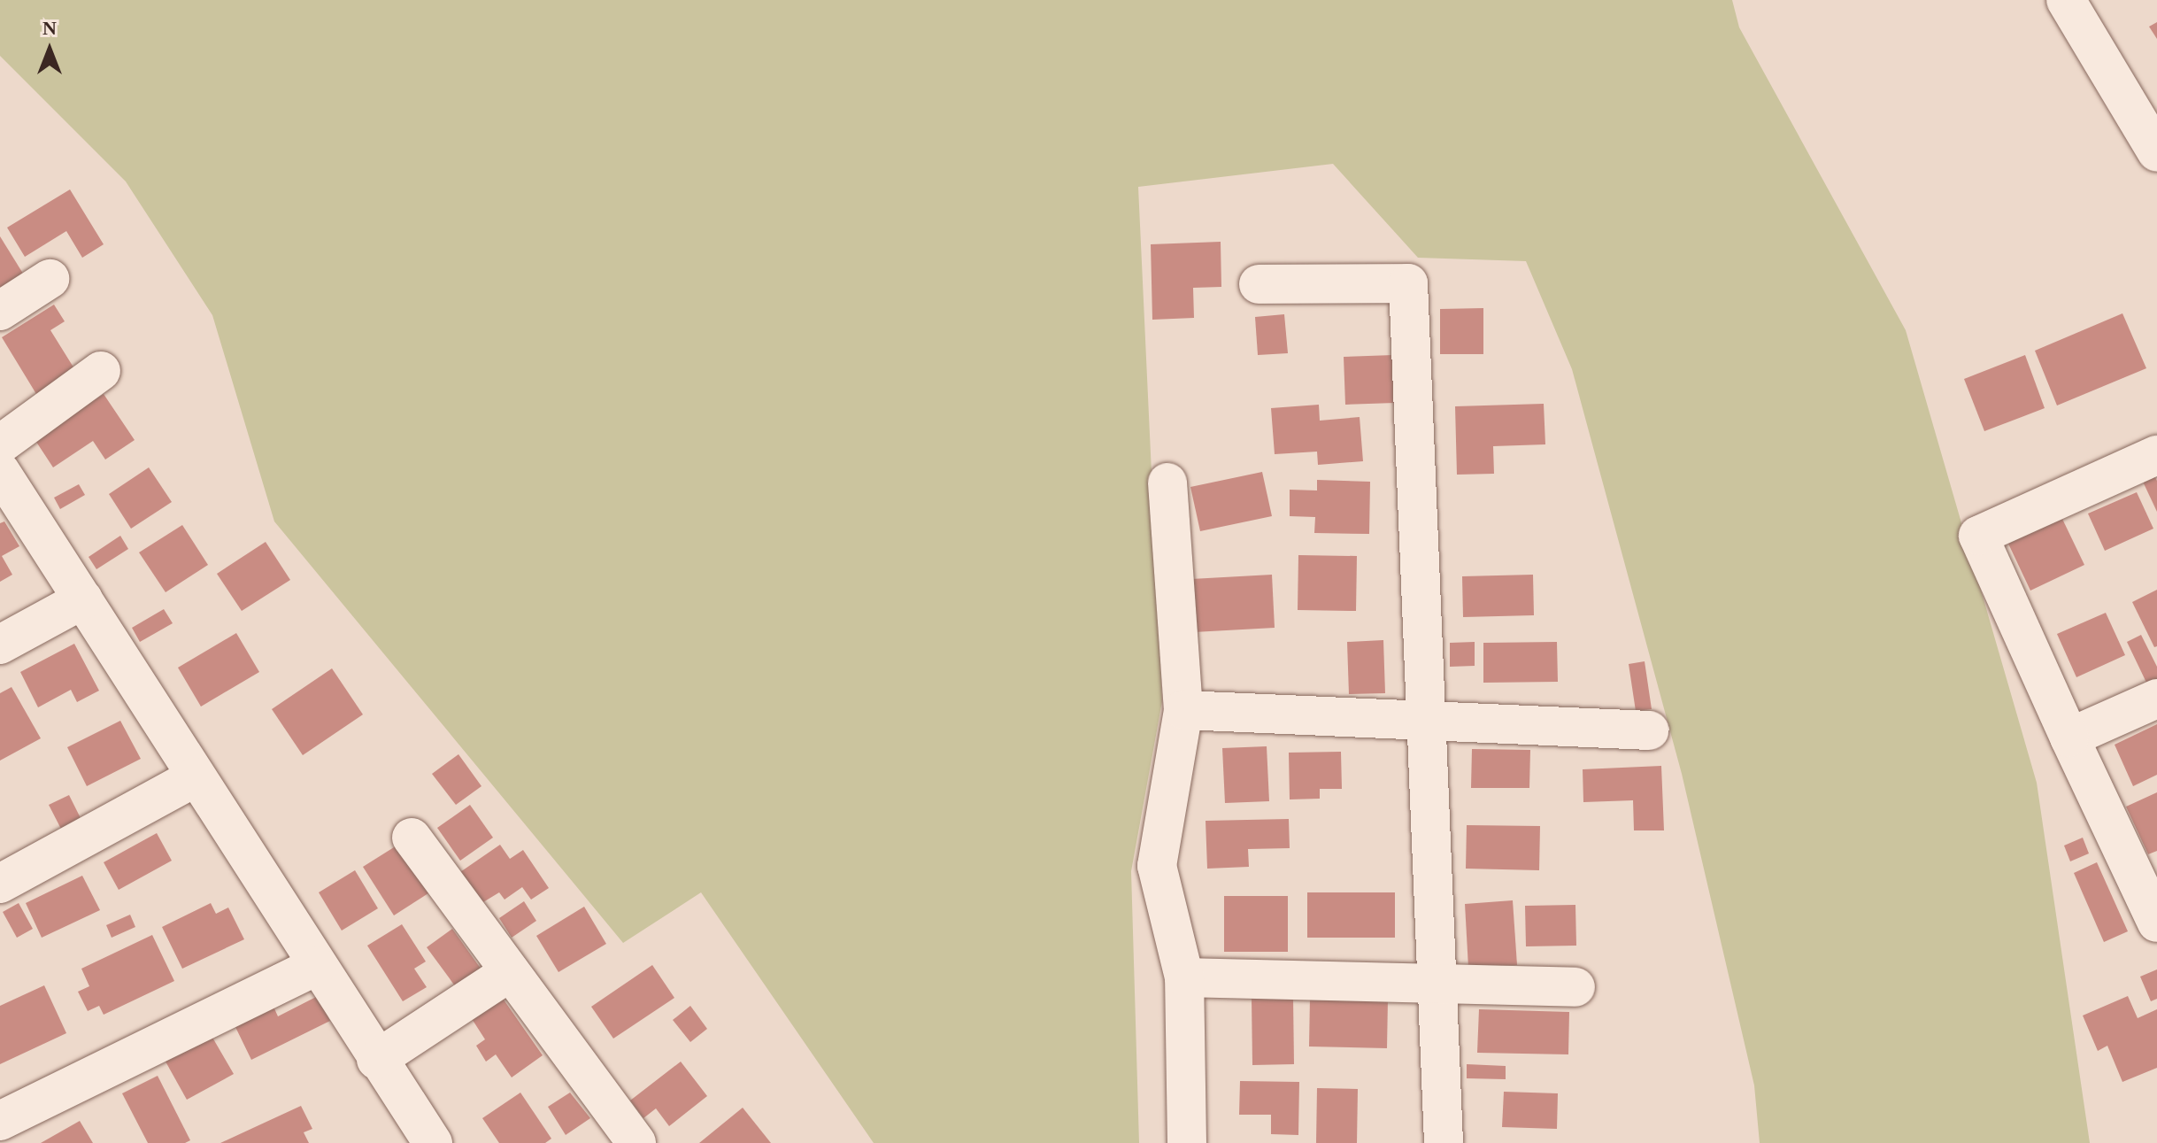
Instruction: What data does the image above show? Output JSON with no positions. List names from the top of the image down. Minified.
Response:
{"north":"top"}
